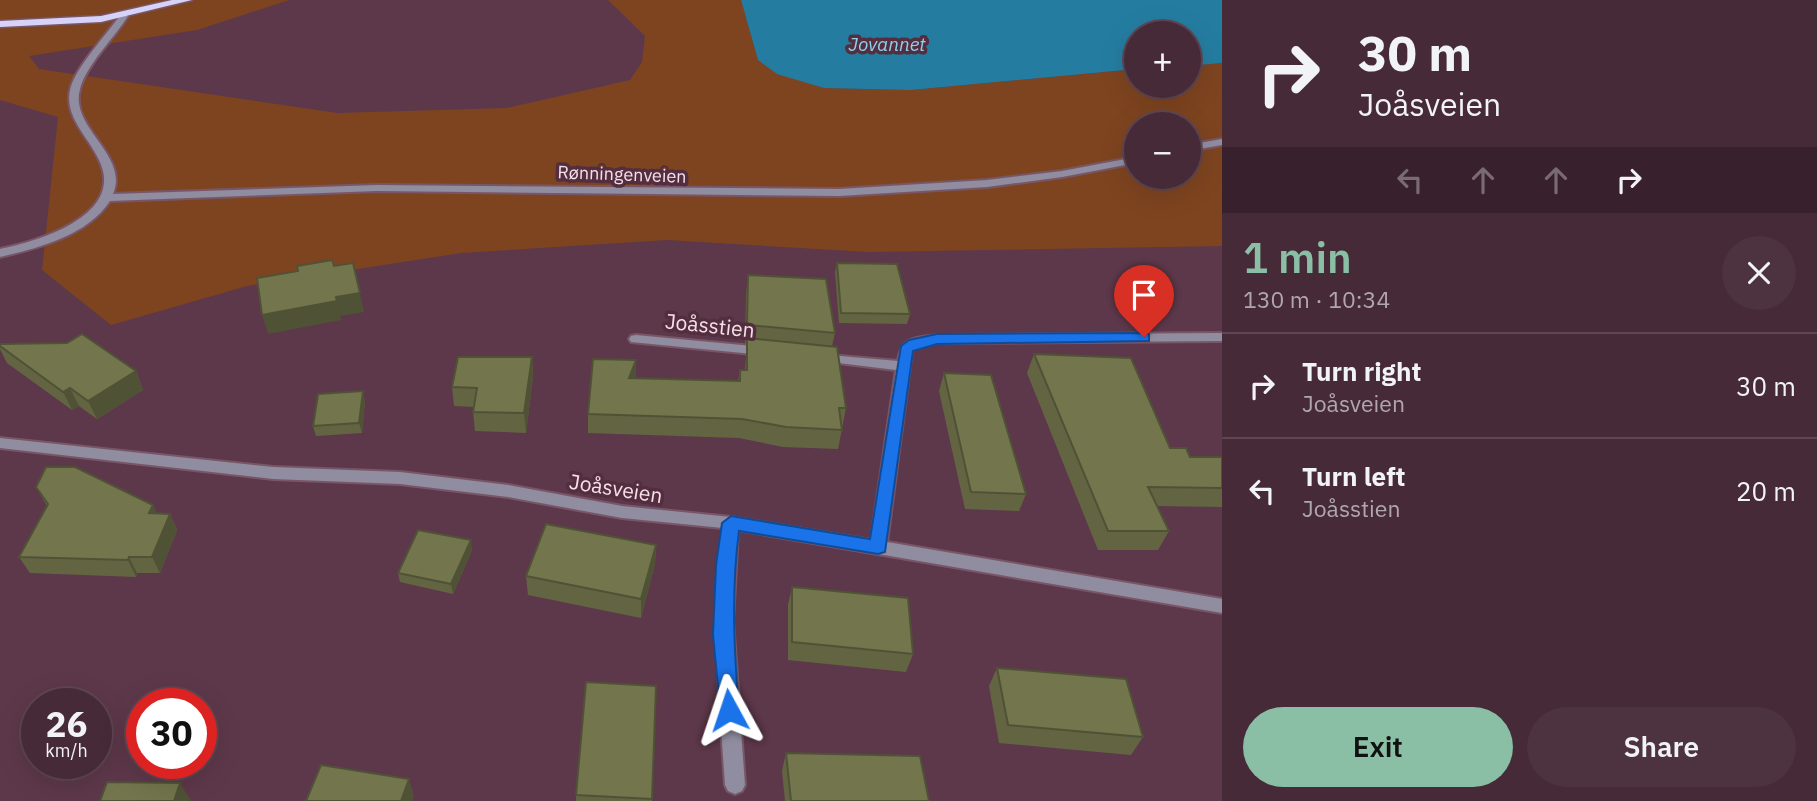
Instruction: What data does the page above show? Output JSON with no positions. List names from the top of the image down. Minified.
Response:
{"streets":{"street":["Rønningenveien","Joåsstien","Joåsveien"]},"water":["Jovannet"],"page":{"turn":["30 m","Joåsveien"],"map_buttons":["+","−"],"heading":["1 min","130 m · 10:34"],"list":[{"name":"Turn right","note":"Joåsveien","value":"30 m"},{"name":"Turn left","note":"Joåsstien","value":"20 m"}],"speed":"26 km/h","limit":"30","buttons":["Exit","Share"]}}
